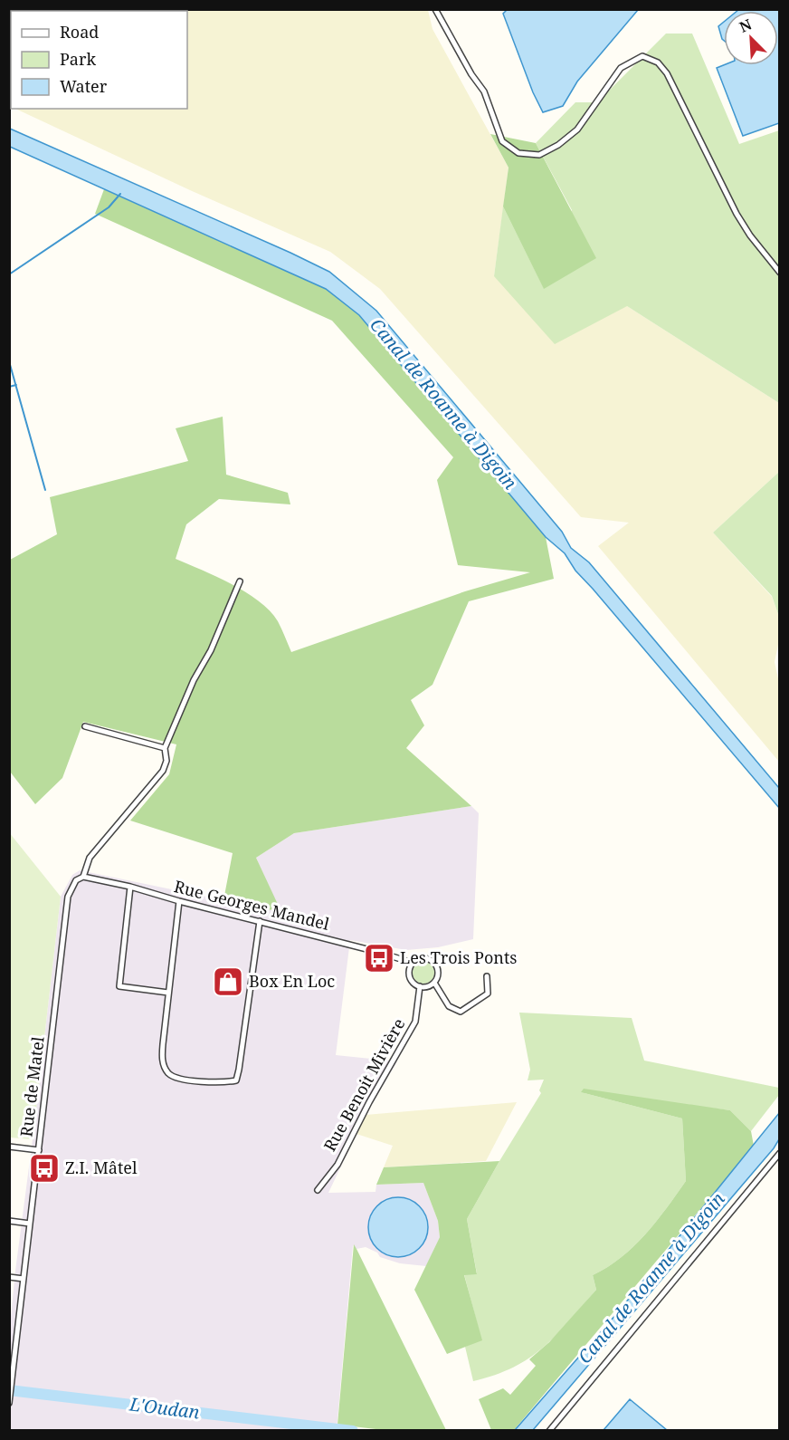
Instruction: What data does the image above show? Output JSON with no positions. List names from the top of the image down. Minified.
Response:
{"streets":{"street":["Rue Georges Mandel","Rue Benoit Mivière","Rue de Matel"]},"crossings":[["Rue Georges Mandel","Rue Benoit Mivière"],["Rue Georges Mandel","Rue de Matel"]],"water":["Canal de Roanne à Digoin","L'Oudan"],"places":{"bus stop":["Les Trois Ponts","Z.I. Mâtel"],"shop":["Box En Loc"]},"legend":["Road","Park","Water"],"north":"top left"}
